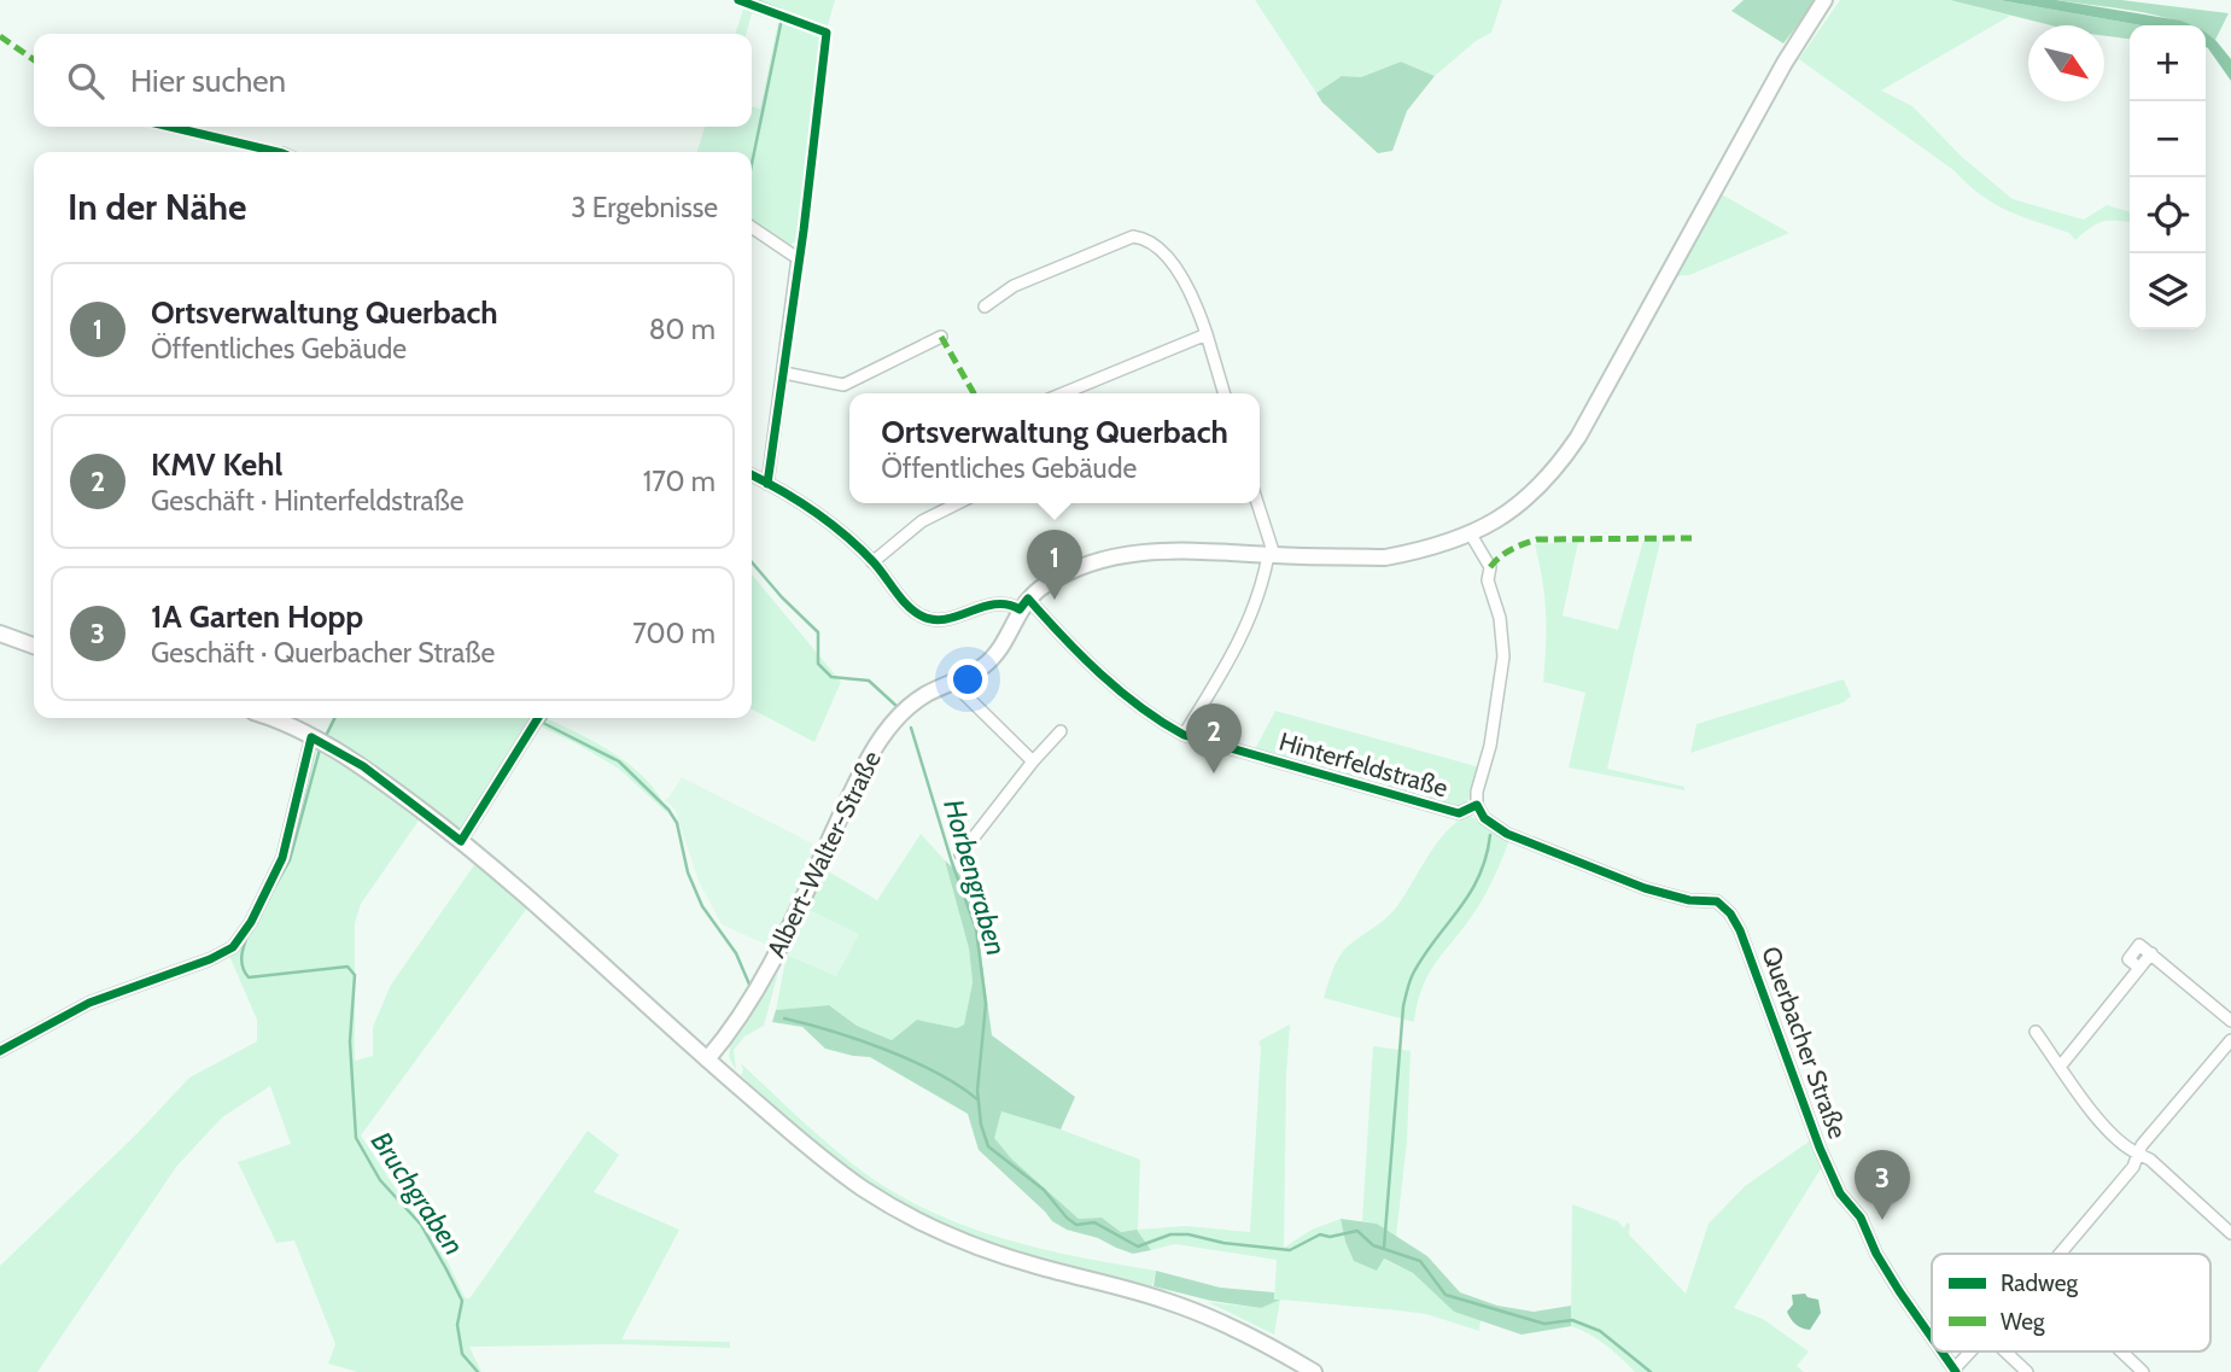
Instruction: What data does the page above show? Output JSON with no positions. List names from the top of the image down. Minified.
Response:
{"streets":{"street":["Hinterfeldstraße","Albert-Walter-Straße","Querbacher Straße"]},"crossings":[["Hinterfeldstraße","Albert-Walter-Straße"],["Hinterfeldstraße","Querbacher Straße"]],"water":["Horbengraben","Bruchgraben"],"legend":["Radweg","Weg"],"north":"bottom right","page":{"map_buttons":["+","−"],"search":"Hier suchen","heading":["In der Nähe","3 Ergebnisse"],"list":[{"mark":"1","name":"Ortsverwaltung Querbach","note":"Öffentliches Gebäude","value":"80 m"},{"mark":"2","name":"KMV Kehl","note":"Geschäft · Hinterfeldstraße","value":"170 m"},{"mark":"3","name":"1A Garten Hopp","note":"Geschäft · Querbacher Straße","value":"700 m"}],"popup":["Ortsverwaltung Querbach","Öffentliches Gebäude"],"pins":["1","2","3"]}}
